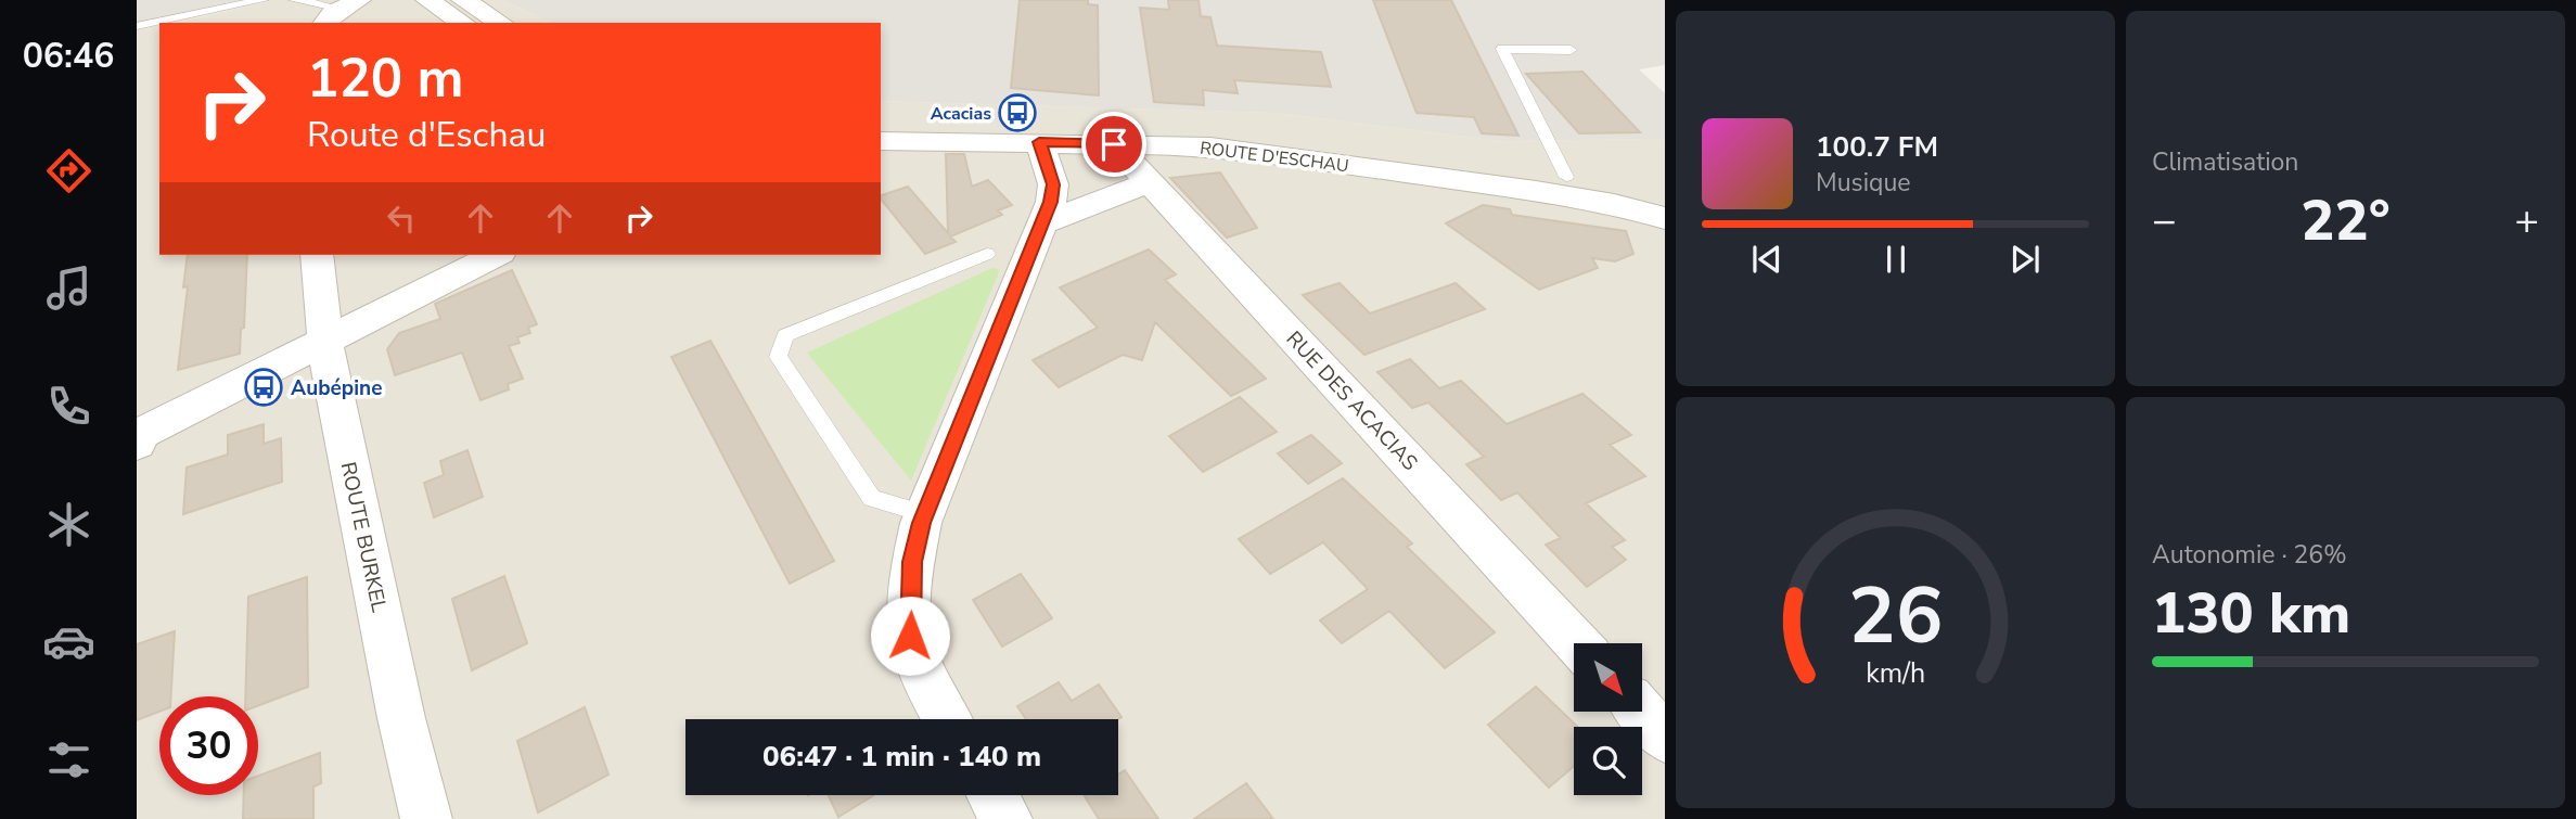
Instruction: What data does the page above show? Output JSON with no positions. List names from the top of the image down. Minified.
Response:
{"streets":{"street":["ROUTE D'ESCHAU","RUE DES ACACIAS","ROUTE BURKEL"]},"crossings":[["ROUTE D'ESCHAU","RUE DES ACACIAS"]],"places":{"bus stop":["Acacias","Aubépine"]},"north":"bottom right","page":{"tabs":"06:46","tile":["Climatisation",["Autonomie · 26%","130 km"]],"turn":["120 m","Route d'Eschau"],"song":["100.7 FM","Musique"],"heat":["−","22°","+"],"limit":"30","trip":"06:47 · 1 min · 140 m","gauge":["26","km/h"]}}
